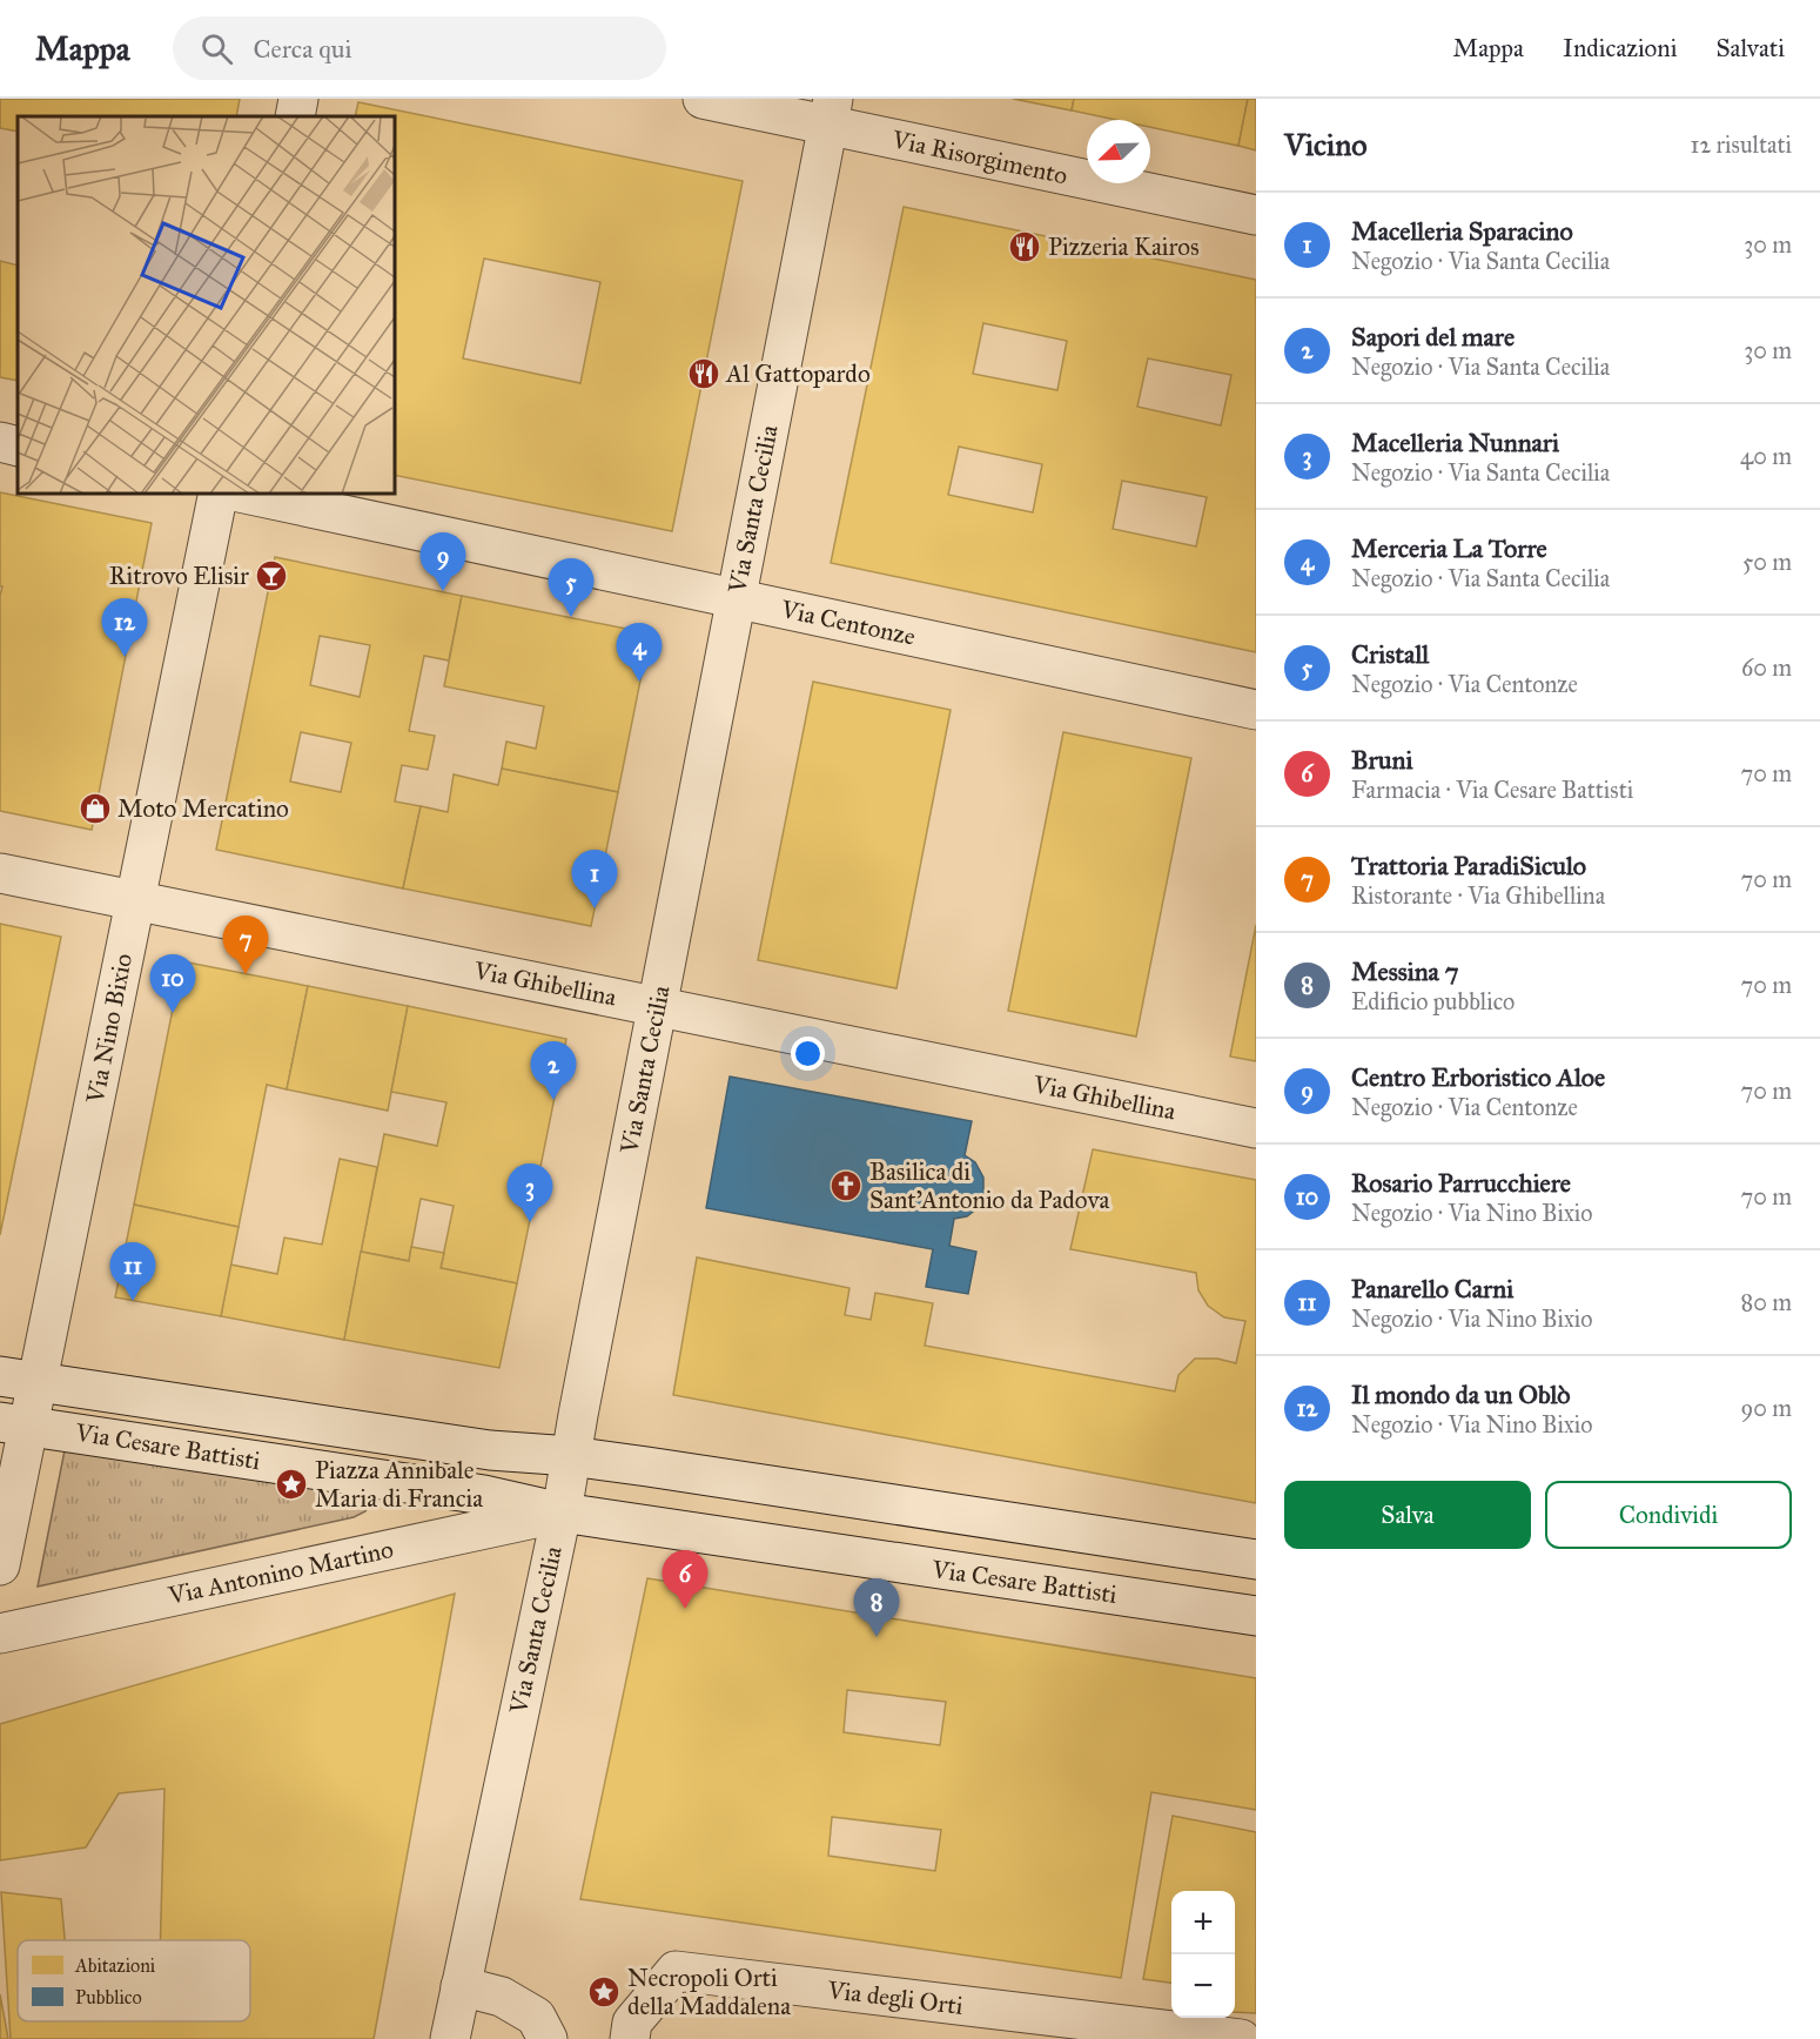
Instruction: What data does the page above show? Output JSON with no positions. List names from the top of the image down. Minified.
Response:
{"streets":{"street":["Via Risorgimento","Via Santa Cecilia","Via Centonze","Via Ghibellina","Via Nino Bixio","Via Cesare Battisti","Via Antonino Martino","Via degli Orti"]},"crossings":[["Via Risorgimento","Via Santa Cecilia"],["Via Santa Cecilia","Via Centonze"],["Via Santa Cecilia","Via Ghibellina"],["Via Santa Cecilia","Via Cesare Battisti"],["Via Santa Cecilia","Via Antonino Martino"],["Via Ghibellina","Via Nino Bixio"],["Via Nino Bixio","Via Cesare Battisti"],["Via Cesare Battisti","Via Antonino Martino"]],"places":{"restaurant":["Pizzeria Kairos","Al Gattopardo"],"bar":["Ritrovo Elisir"],"shop":["Moto Mercatino"],"church":["Basilica di Sant'Antonio da Padova"],"place":["Piazza Annibale Maria di Francia","Necropoli Orti della Maddalena"]},"legend":["Abitazioni","Pubblico"],"north":"bottom left","page":{"header":"Mappa","search":"Cerca qui","nav":["Mappa","Indicazioni","Salvati"],"heading":["Vicino","12 risultati"],"list":[{"mark":"1","name":"Macelleria Sparacino","note":"Negozio · Via Santa Cecilia","value":"30 m"},{"mark":"2","name":"Sapori del mare","note":"Negozio · Via Santa Cecilia","value":"30 m"},{"mark":"3","name":"Macelleria Nunnari","note":"Negozio · Via Santa Cecilia","value":"40 m"},{"mark":"4","name":"Merceria La Torre","note":"Negozio · Via Santa Cecilia","value":"50 m"},{"mark":"5","name":"Cristall","note":"Negozio · Via Centonze","value":"60 m"},{"mark":"6","name":"Bruni","note":"Farmacia · Via Cesare Battisti","value":"70 m"},{"mark":"7","name":"Trattoria ParadiSiculo","note":"Ristorante · Via Ghibellina","value":"70 m"},{"mark":"8","name":"Messina 7","note":"Edificio pubblico","value":"70 m"},{"mark":"9","name":"Centro Erboristico Aloe","note":"Negozio · Via Centonze","value":"70 m"},{"mark":"10","name":"Rosario Parrucchiere","note":"Negozio · Via Nino Bixio","value":"70 m"},{"mark":"11","name":"Panarello Carni","note":"Negozio · Via Nino Bixio","value":"80 m"},{"mark":"12","name":"Il mondo da un Oblò","note":"Negozio · Via Nino Bixio","value":"90 m"}],"pins":["9","5","12","4","1","7","10","2","3","11","6","8"],"buttons":["Salva","Condividi"],"map_buttons":["+","−"]}}
